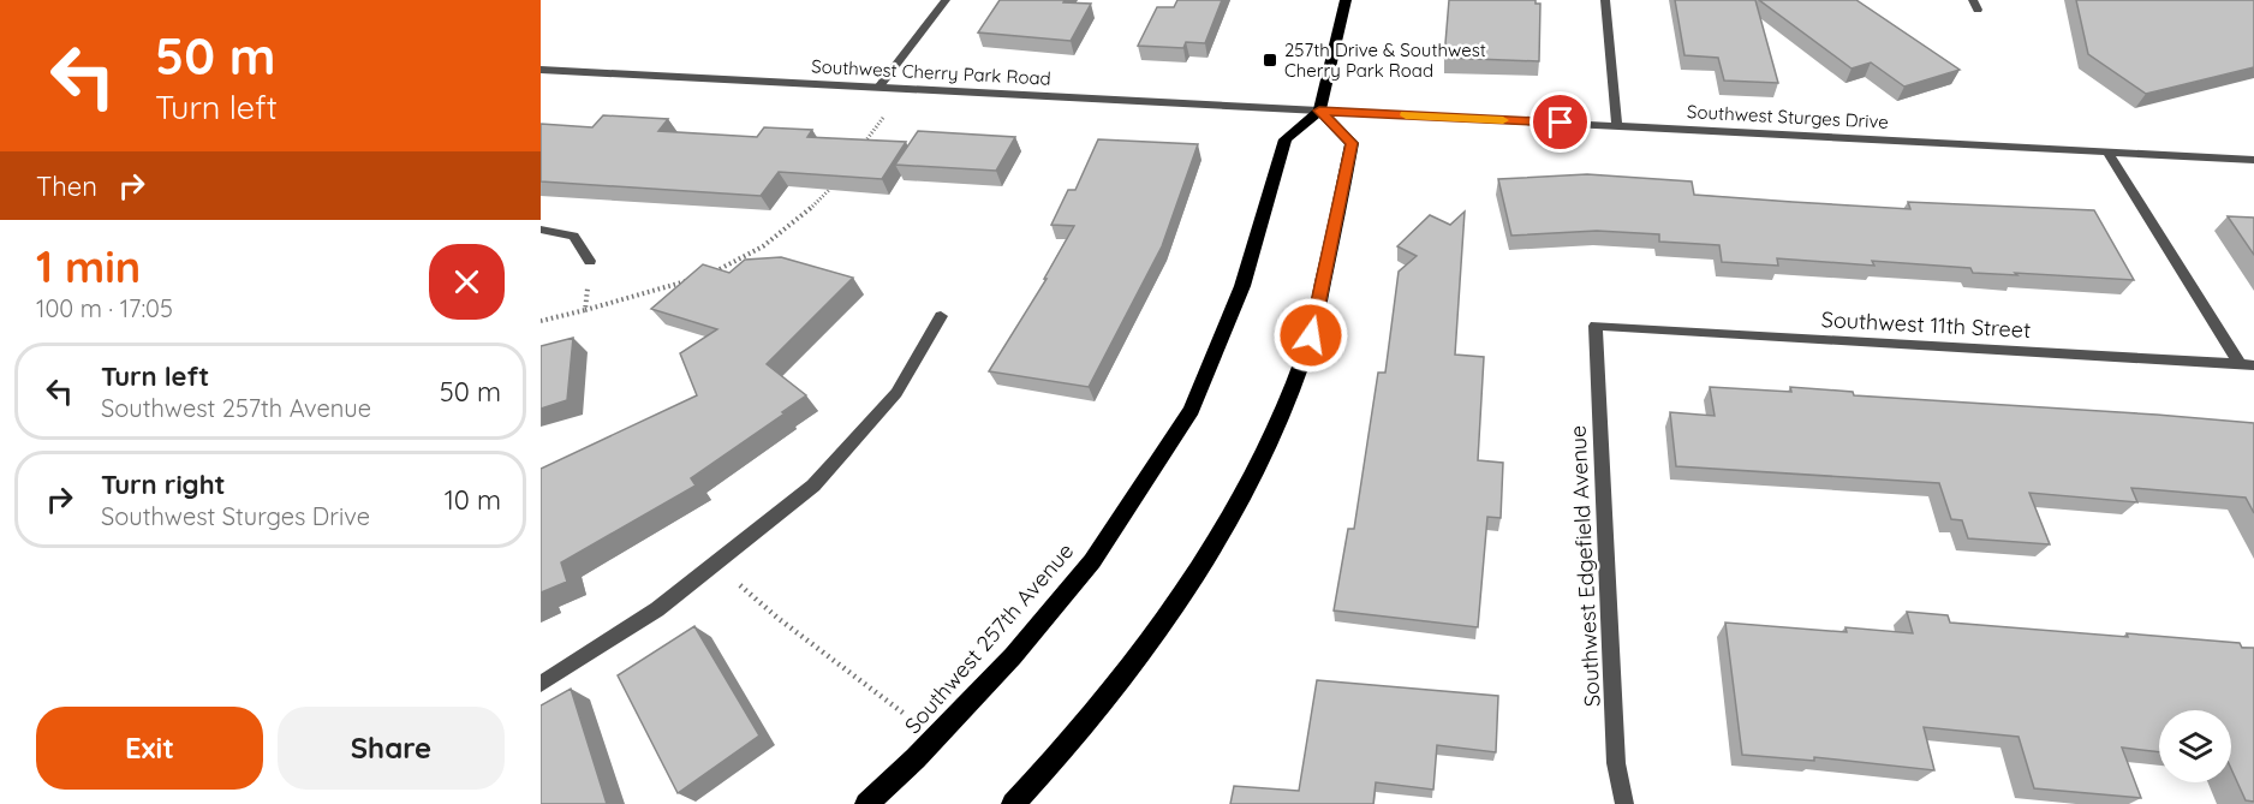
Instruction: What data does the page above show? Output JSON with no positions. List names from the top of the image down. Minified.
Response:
{"streets":{"main road":["Southwest 257th Avenue"],"street":["Southwest Cherry Park Road","Southwest Sturges Drive","Southwest 11th Street","Southwest Edgefield Avenue"]},"crossings":[["Southwest Cherry Park Road","Southwest Sturges Drive"],["Southwest Cherry Park Road","Southwest 257th Avenue"],["Southwest Sturges Drive","Southwest 257th Avenue"],["Southwest 11th Street","Southwest Edgefield Avenue"]],"places":{"transit":["257th Drive & Southwest Cherry Park Road"]},"page":{"turn":["50 m","Turn left"],"then":"Then","heading":["1 min","100 m · 17:05"],"list":[{"name":"Turn left","note":"Southwest 257th Avenue","value":"50 m"},{"name":"Turn right","note":"Southwest Sturges Drive","value":"10 m"}],"buttons":["Exit","Share"]}}
